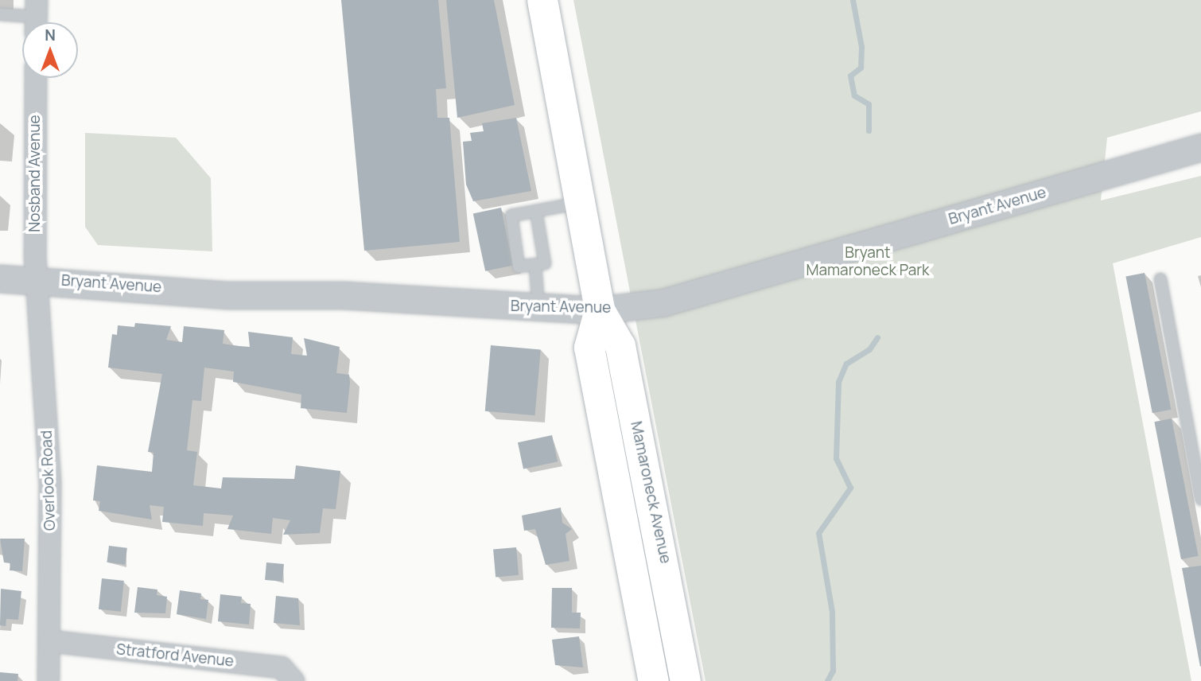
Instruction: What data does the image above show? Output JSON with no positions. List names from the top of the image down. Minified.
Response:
{"streets":{"main road":["Mamaroneck Avenue"],"street":["Nosband Avenue","Bryant Avenue","Overlook Road","Stratford Avenue"]},"crossings":[["Nosband Avenue","Bryant Avenue"],["Nosband Avenue","Overlook Road"],["Bryant Avenue","Overlook Road"],["Bryant Avenue","Mamaroneck Avenue"],["Overlook Road","Stratford Avenue"]],"parks":["Bryant Mamaroneck Park"],"north":"top"}
